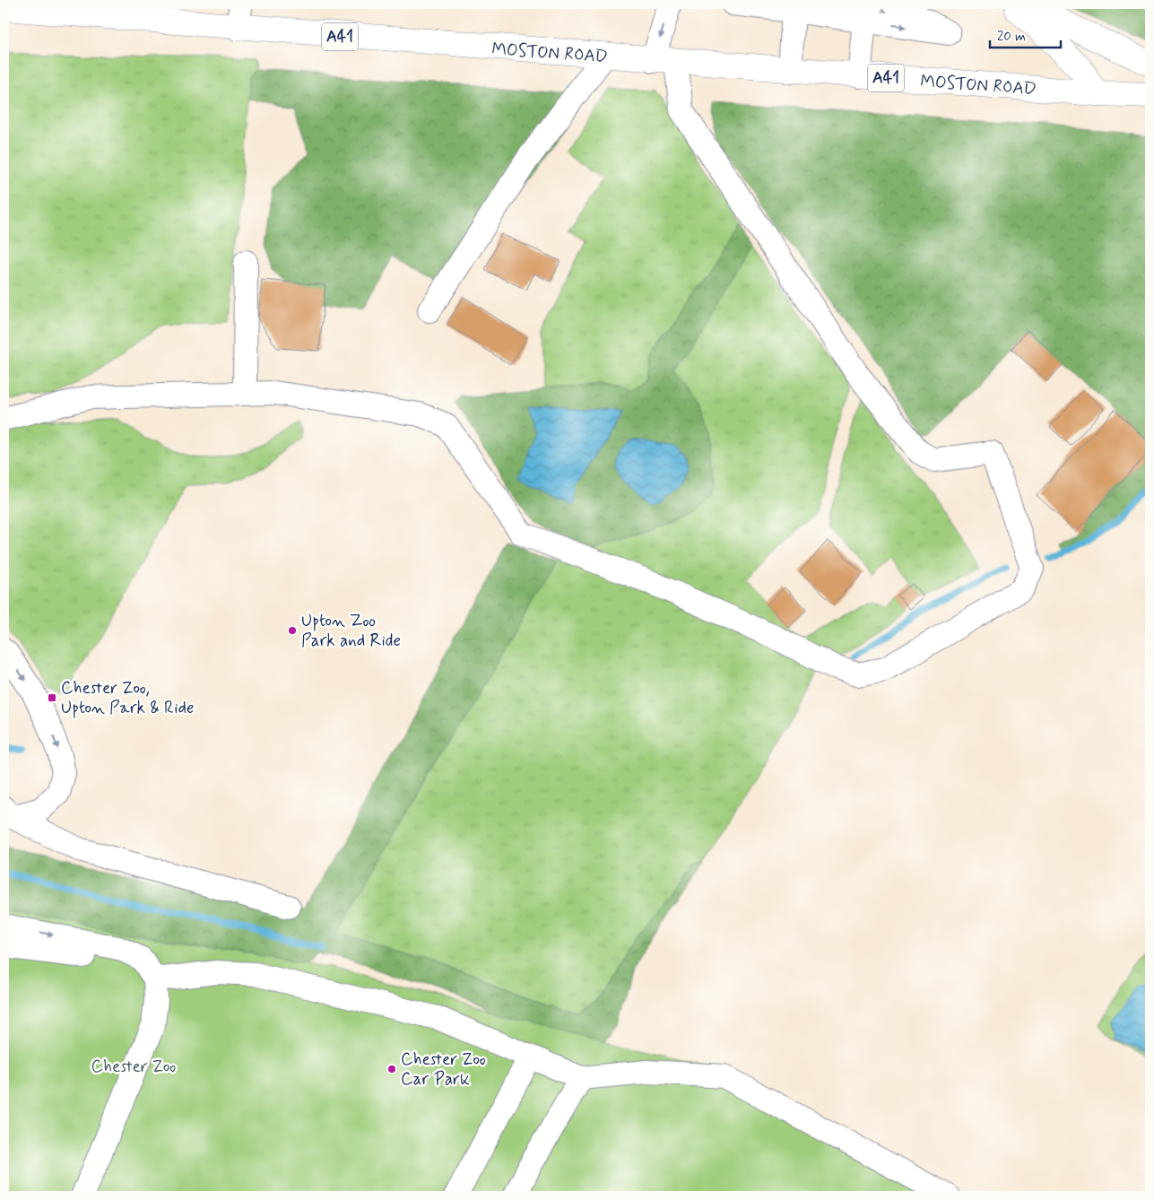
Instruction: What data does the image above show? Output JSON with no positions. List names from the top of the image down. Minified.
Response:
{"streets":{"highway":["A41","MOSTON ROAD"]},"crossings":[["A41","MOSTON ROAD"]],"parks":["Chester Zoo"],"places":{"other":["Upton Zoo Park and Ride","Chester Zoo Car Park"],"transit":["Chester Zoo, Upton Park & Ride"]},"scale_bar":"20 m"}
